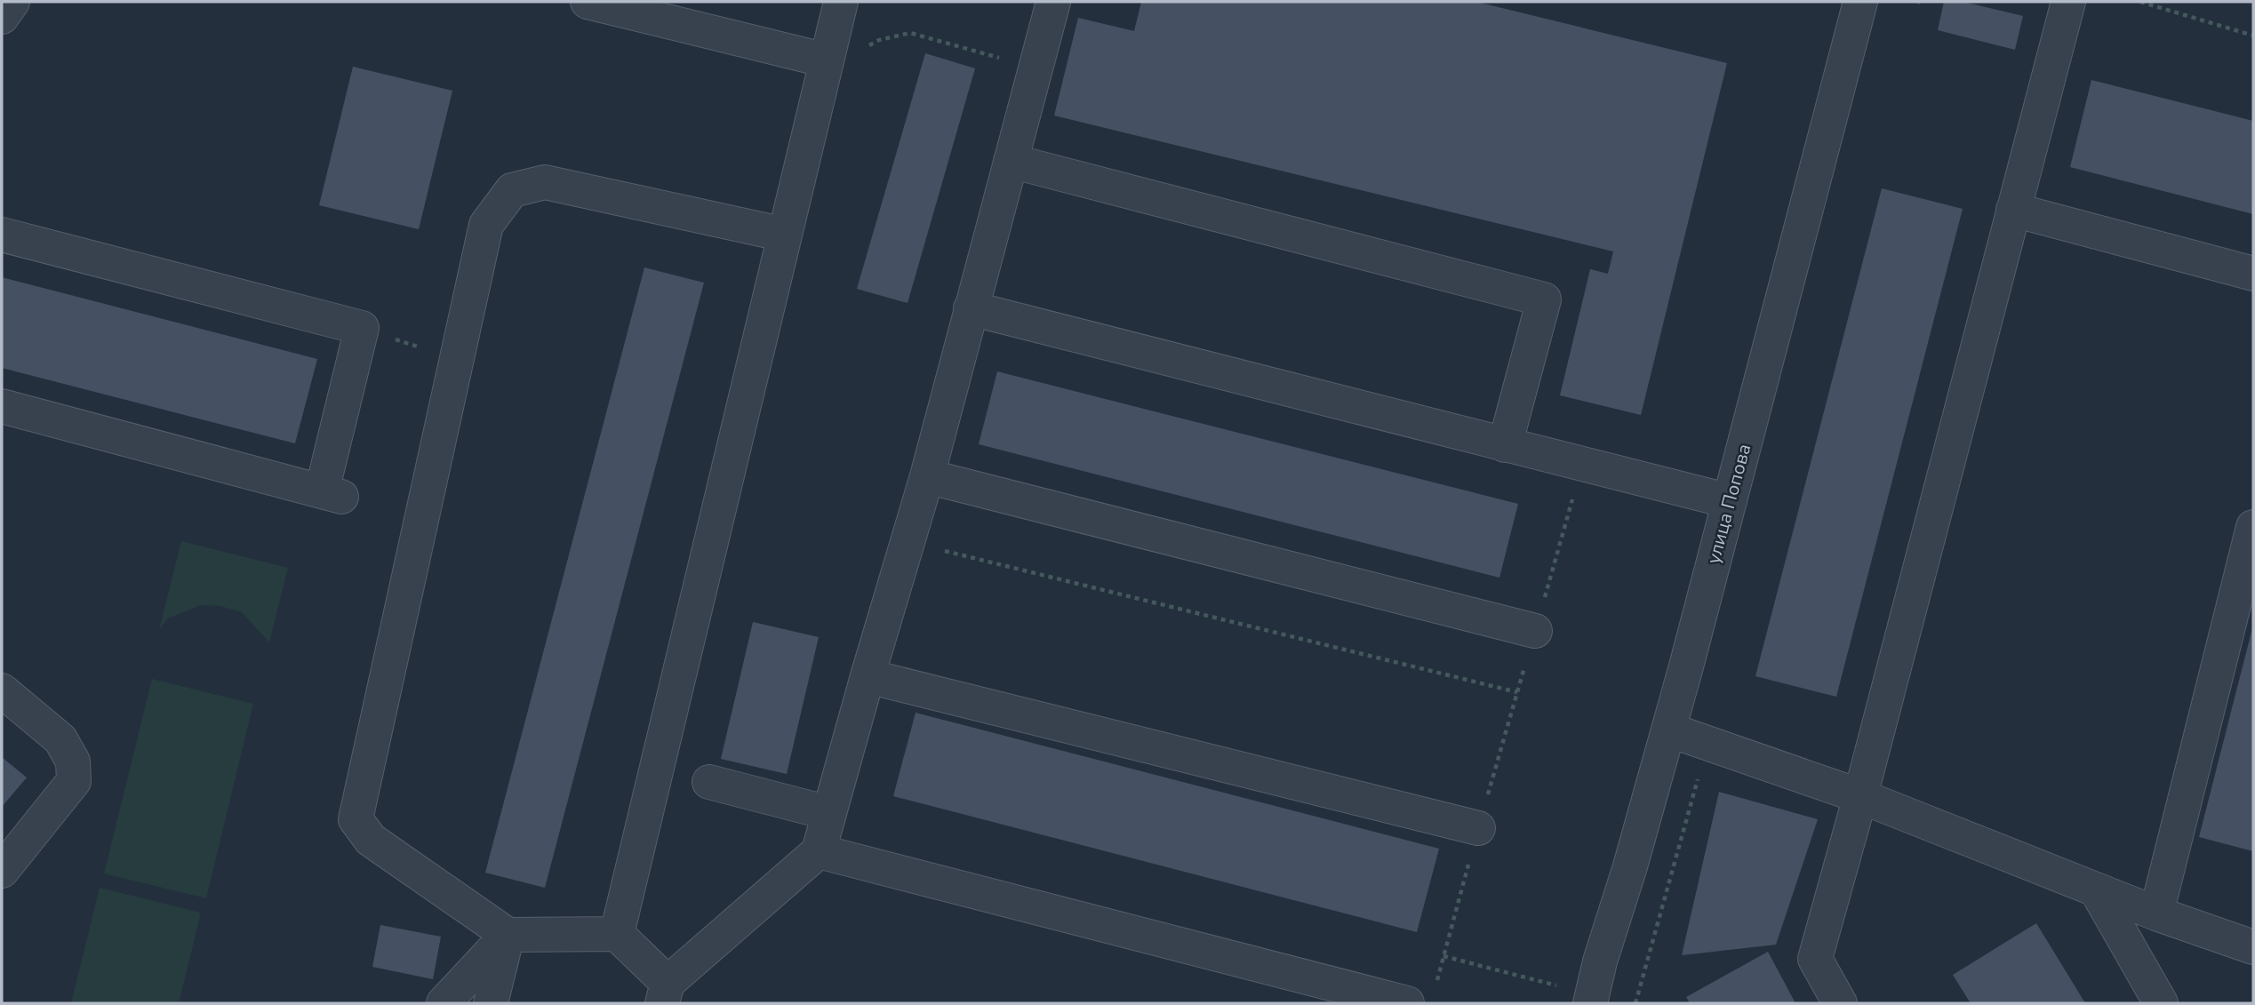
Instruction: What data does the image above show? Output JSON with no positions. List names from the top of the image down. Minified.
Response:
{"streets":{"street":["улица Попова"]}}
